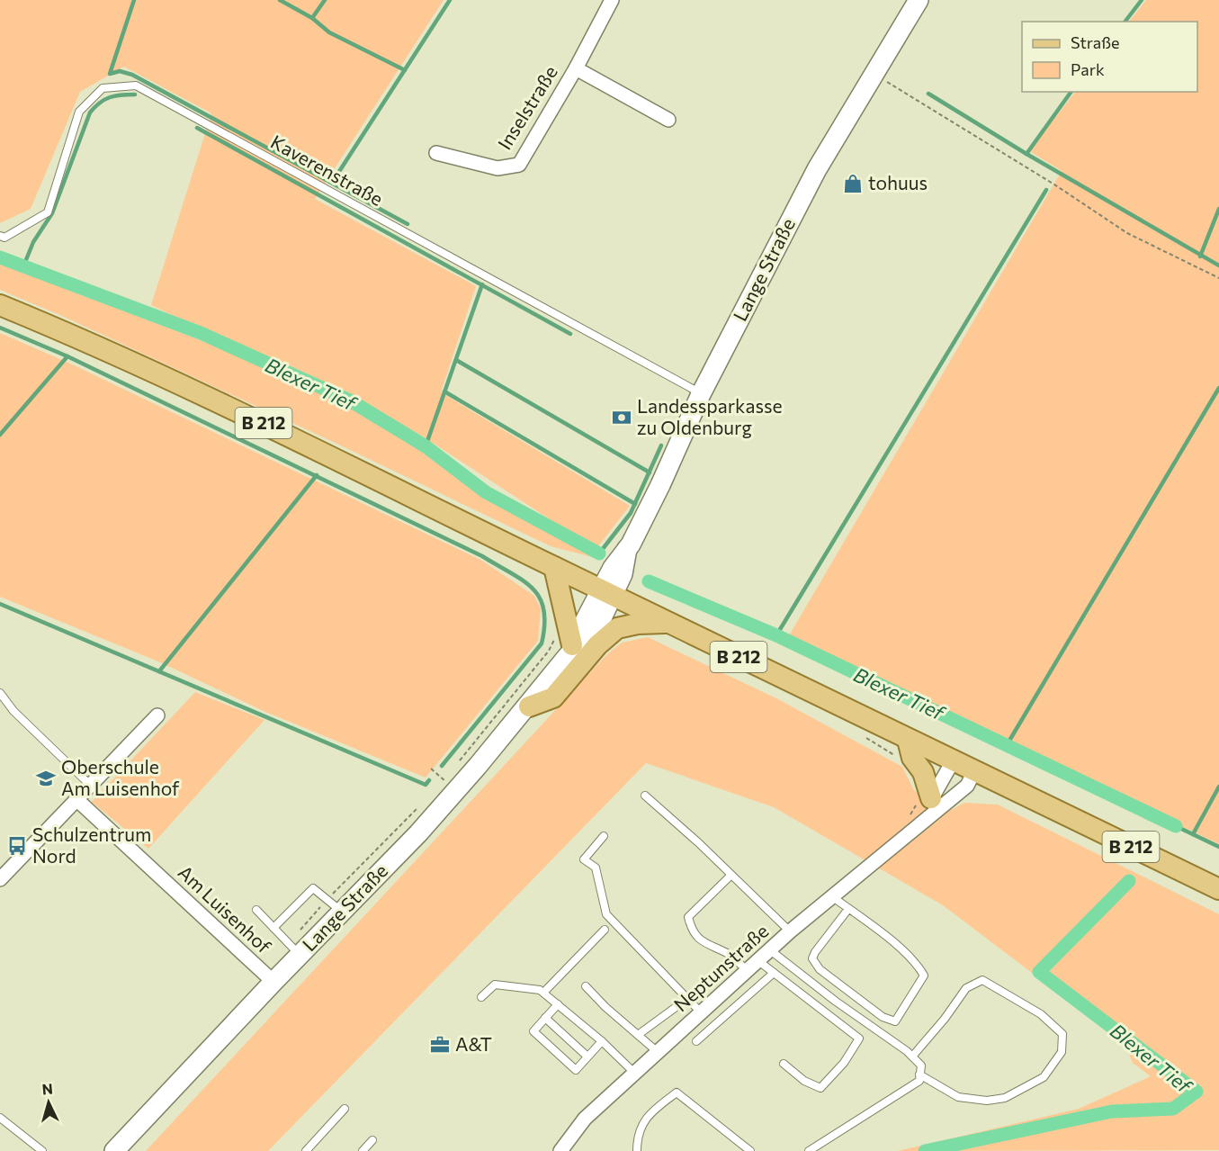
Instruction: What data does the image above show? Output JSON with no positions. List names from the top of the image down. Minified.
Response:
{"streets":{"main road":["B 212"],"street":["Inselstraße","Lange Straße","Am Luisenhof","Neptunstraße"],"lane":["Kaverenstraße"]},"crossings":[["Kaverenstraße","Lange Straße"],["Lange Straße","B 212"],["Lange Straße","Am Luisenhof"],["B 212","Neptunstraße"]],"water":["Blexer Tief"],"places":{"shop":["tohuus"],"bank":["Landessparkasse zu Oldenburg"],"school or university":["Oberschule Am Luisenhof"],"bus stop":["Schulzentrum Nord"],"office":["A&T"]},"legend":["Straße","Park"],"north":"top"}
